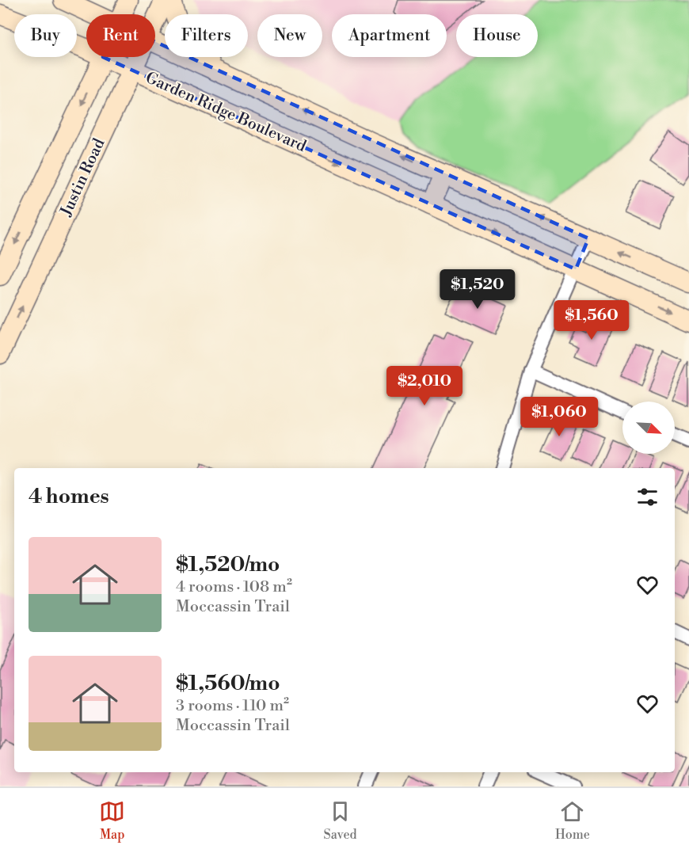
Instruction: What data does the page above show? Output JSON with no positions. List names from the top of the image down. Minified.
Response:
{"streets":{"main road":["Garden Ridge Boulevard","Justin Road"]},"crossings":[["Garden Ridge Boulevard","Justin Road"]],"north":"bottom right","page":{"chip":["Buy","Rent","Filters","New","Apartment","House"],"price":["$1,520","$1,560","$2,010","$1,060"],"heading":"4 homes","list":[{"name":"$1,520/mo","note":"4 rooms · 108 m² · Moccassin Trail"},{"name":"$1,560/mo","note":"3 rooms · 110 m² · Moccassin Trail"}],"tabs":["Map","Saved","Home"]}}
